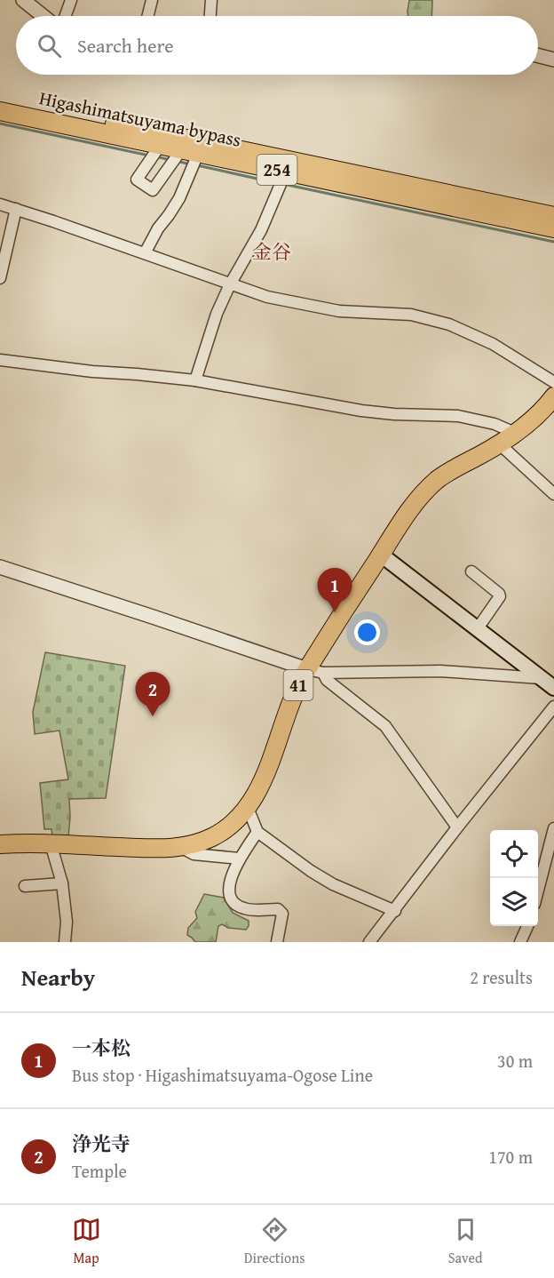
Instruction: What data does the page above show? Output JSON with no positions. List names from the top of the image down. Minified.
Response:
{"streets":{"main road":["Higashimatsuyama bypass","254","41"]},"districts":["金谷"],"page":{"search":"Search here","pins":["1","2"],"heading":["Nearby","2 results"],"list":[{"mark":"1","name":"一本松","note":"Bus stop · Higashimatsuyama-Ogose Line","value":"30 m"},{"mark":"2","name":"浄光寺","note":"Temple","value":"170 m"}],"nav":["Map","Directions","Saved"]}}
